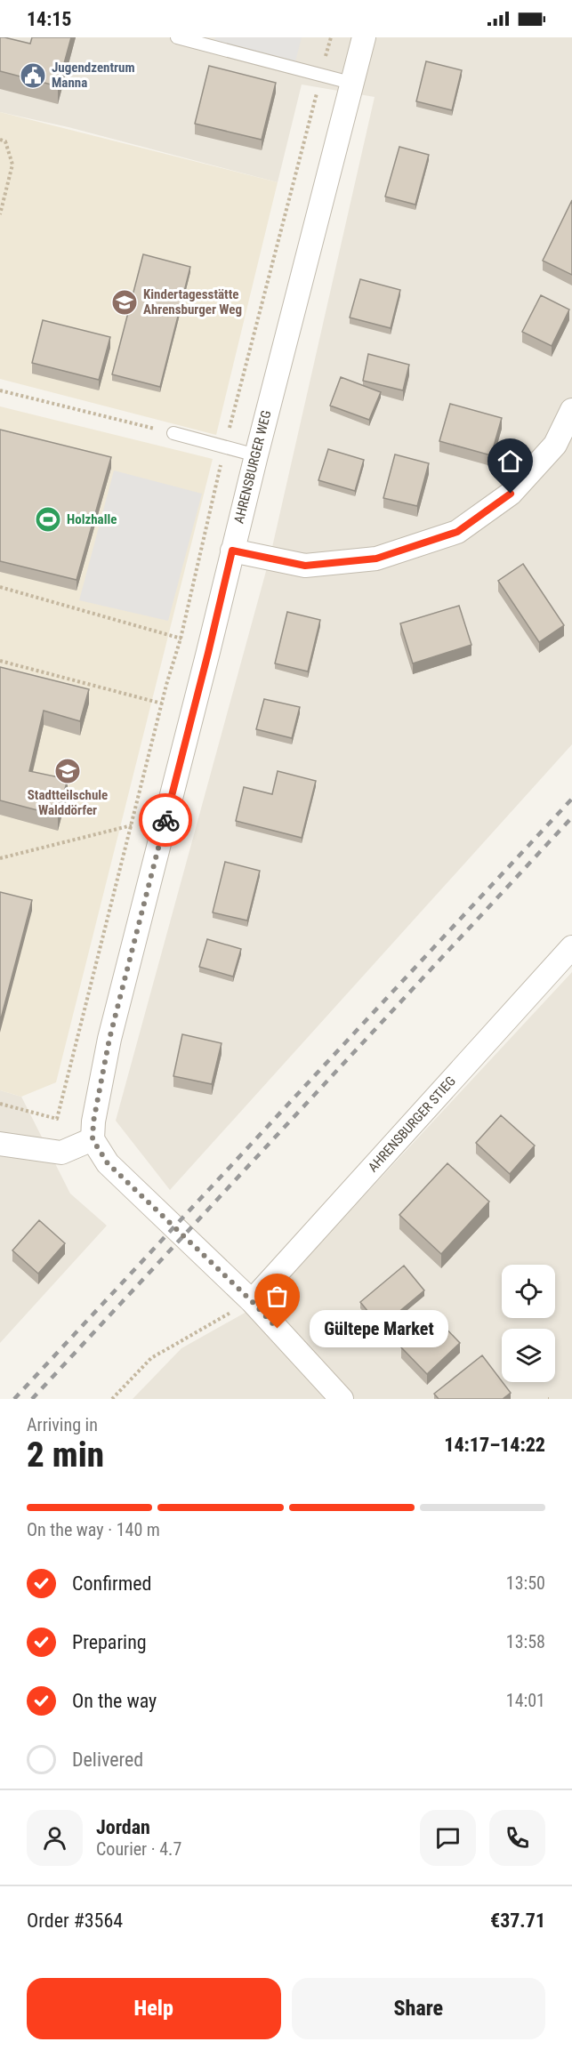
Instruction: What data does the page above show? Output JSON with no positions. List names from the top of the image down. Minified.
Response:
{"streets":{"street":["AHRENSBURGER WEG","AHRENSBURGER STIEG"]},"places":{"public building":["Jugendzentrum Manna"],"school or university":["Kindertagesstätte Ahrensburger Weg","Stadtteilschule Walddörfer"],"sports":["Holzhalle"],"other":["Gültepe Market"]},"page":{"status":"14:15","bubble":"Gültepe Market","heading":["2 min","Arriving in","14:17–14:22"],"panel":["Jordan","Courier · 4.7","Order #3564","€37.71"],"bar":"On the way · 140 m","list":[["Confirmed","13:50"],["Preparing","13:58"],["On the way","14:01"],"Delivered"],"buttons":["Help","Share"]}}
